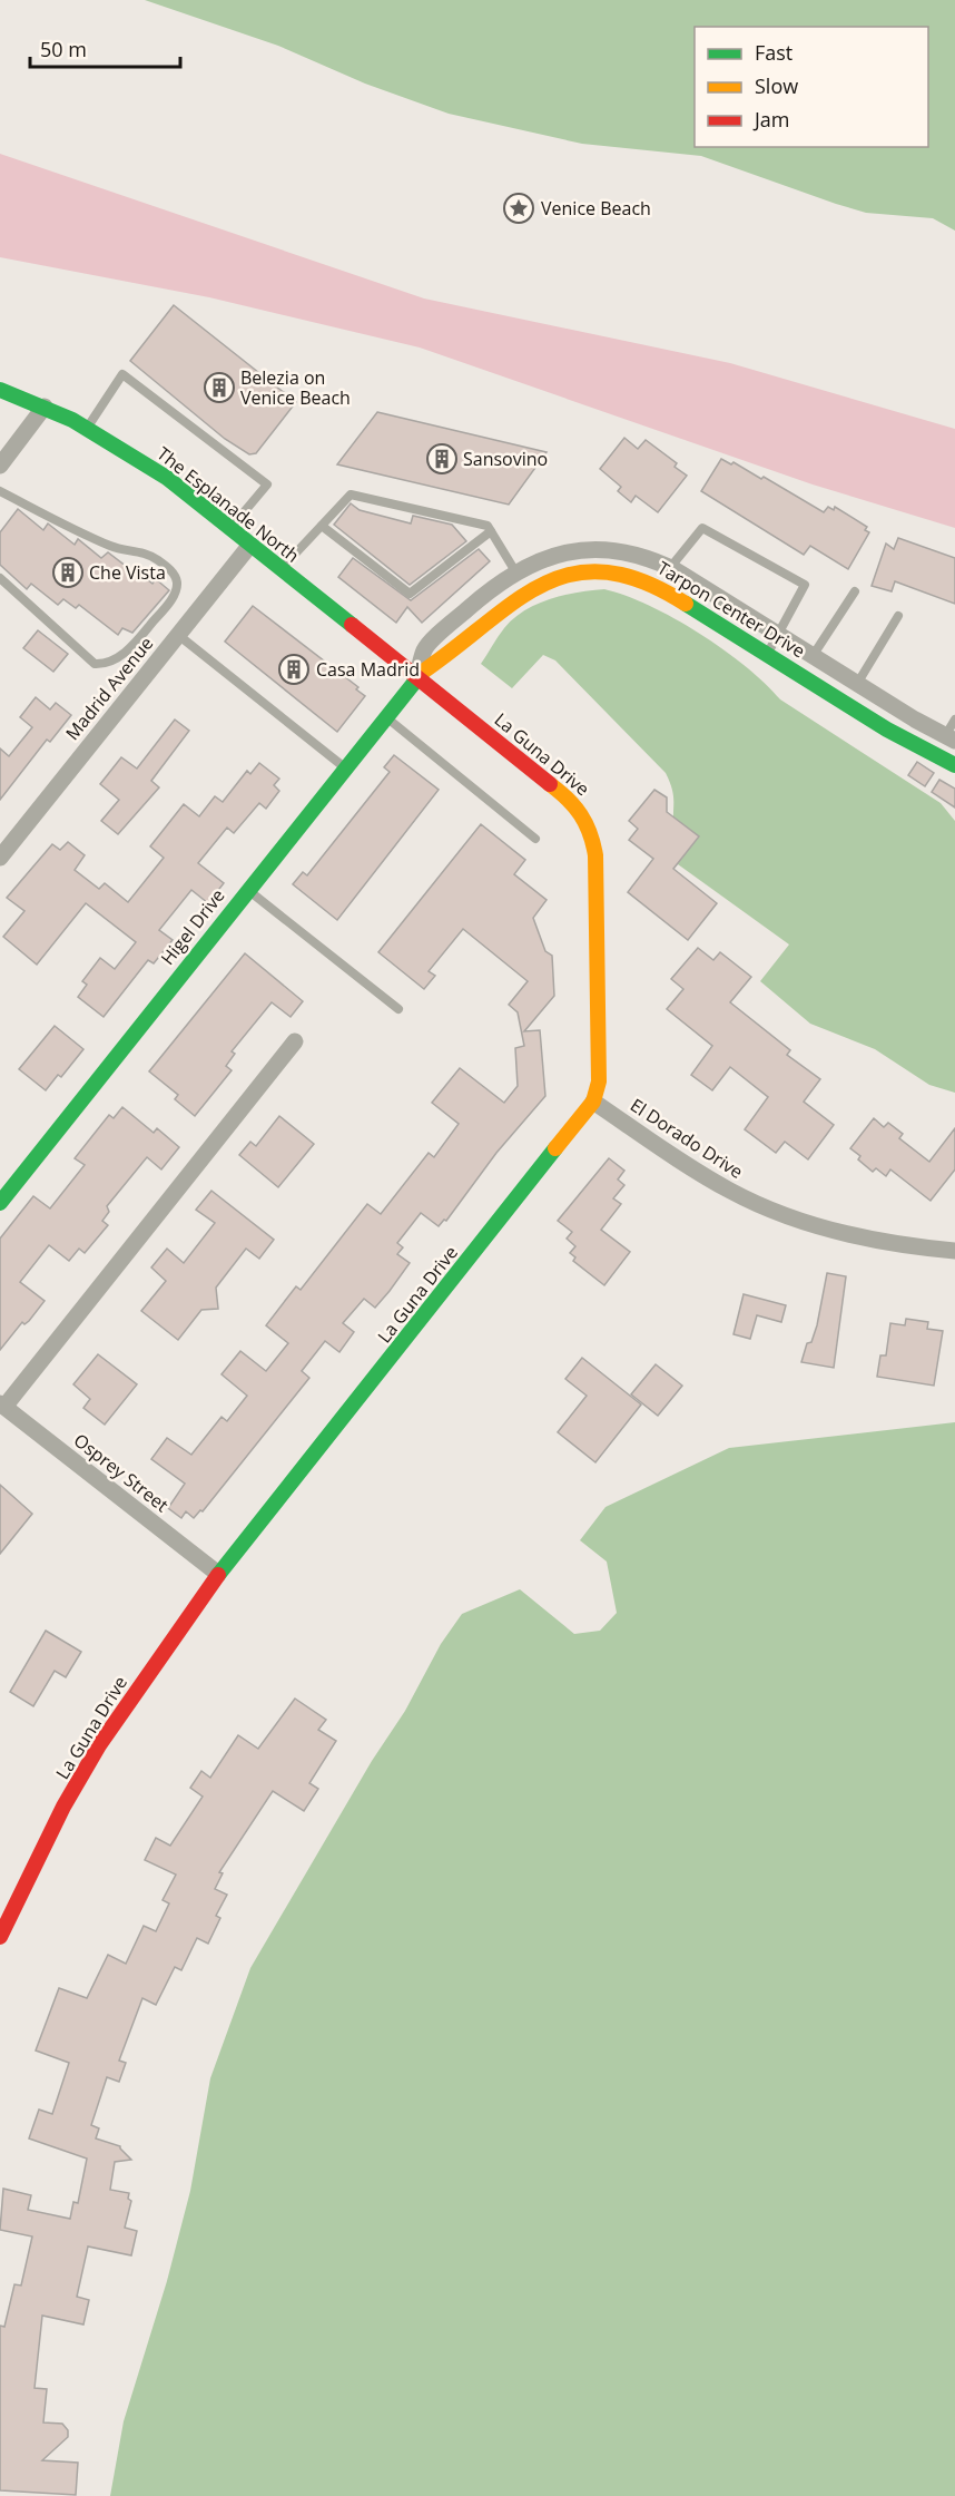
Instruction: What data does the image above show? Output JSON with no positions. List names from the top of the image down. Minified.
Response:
{"streets":{"street":["The Esplanade North","Tarpon Center Drive","Madrid Avenue","La Guna Drive","Higel Drive","El Dorado Drive","Osprey Street"]},"crossings":[["The Esplanade North","Tarpon Center Drive"],["The Esplanade North","Madrid Avenue"],["The Esplanade North","La Guna Drive"],["The Esplanade North","Higel Drive"],["Tarpon Center Drive","La Guna Drive"],["Tarpon Center Drive","Higel Drive"],["La Guna Drive","Higel Drive"],["La Guna Drive","El Dorado Drive"],["La Guna Drive","Osprey Street"]],"places":{"place":["Venice Beach"],"building":["Belezia on Venice Beach","Sansovino","Che Vista","Casa Madrid"]},"legend":["Fast","Slow","Jam"],"scale_bar":"50 m"}
